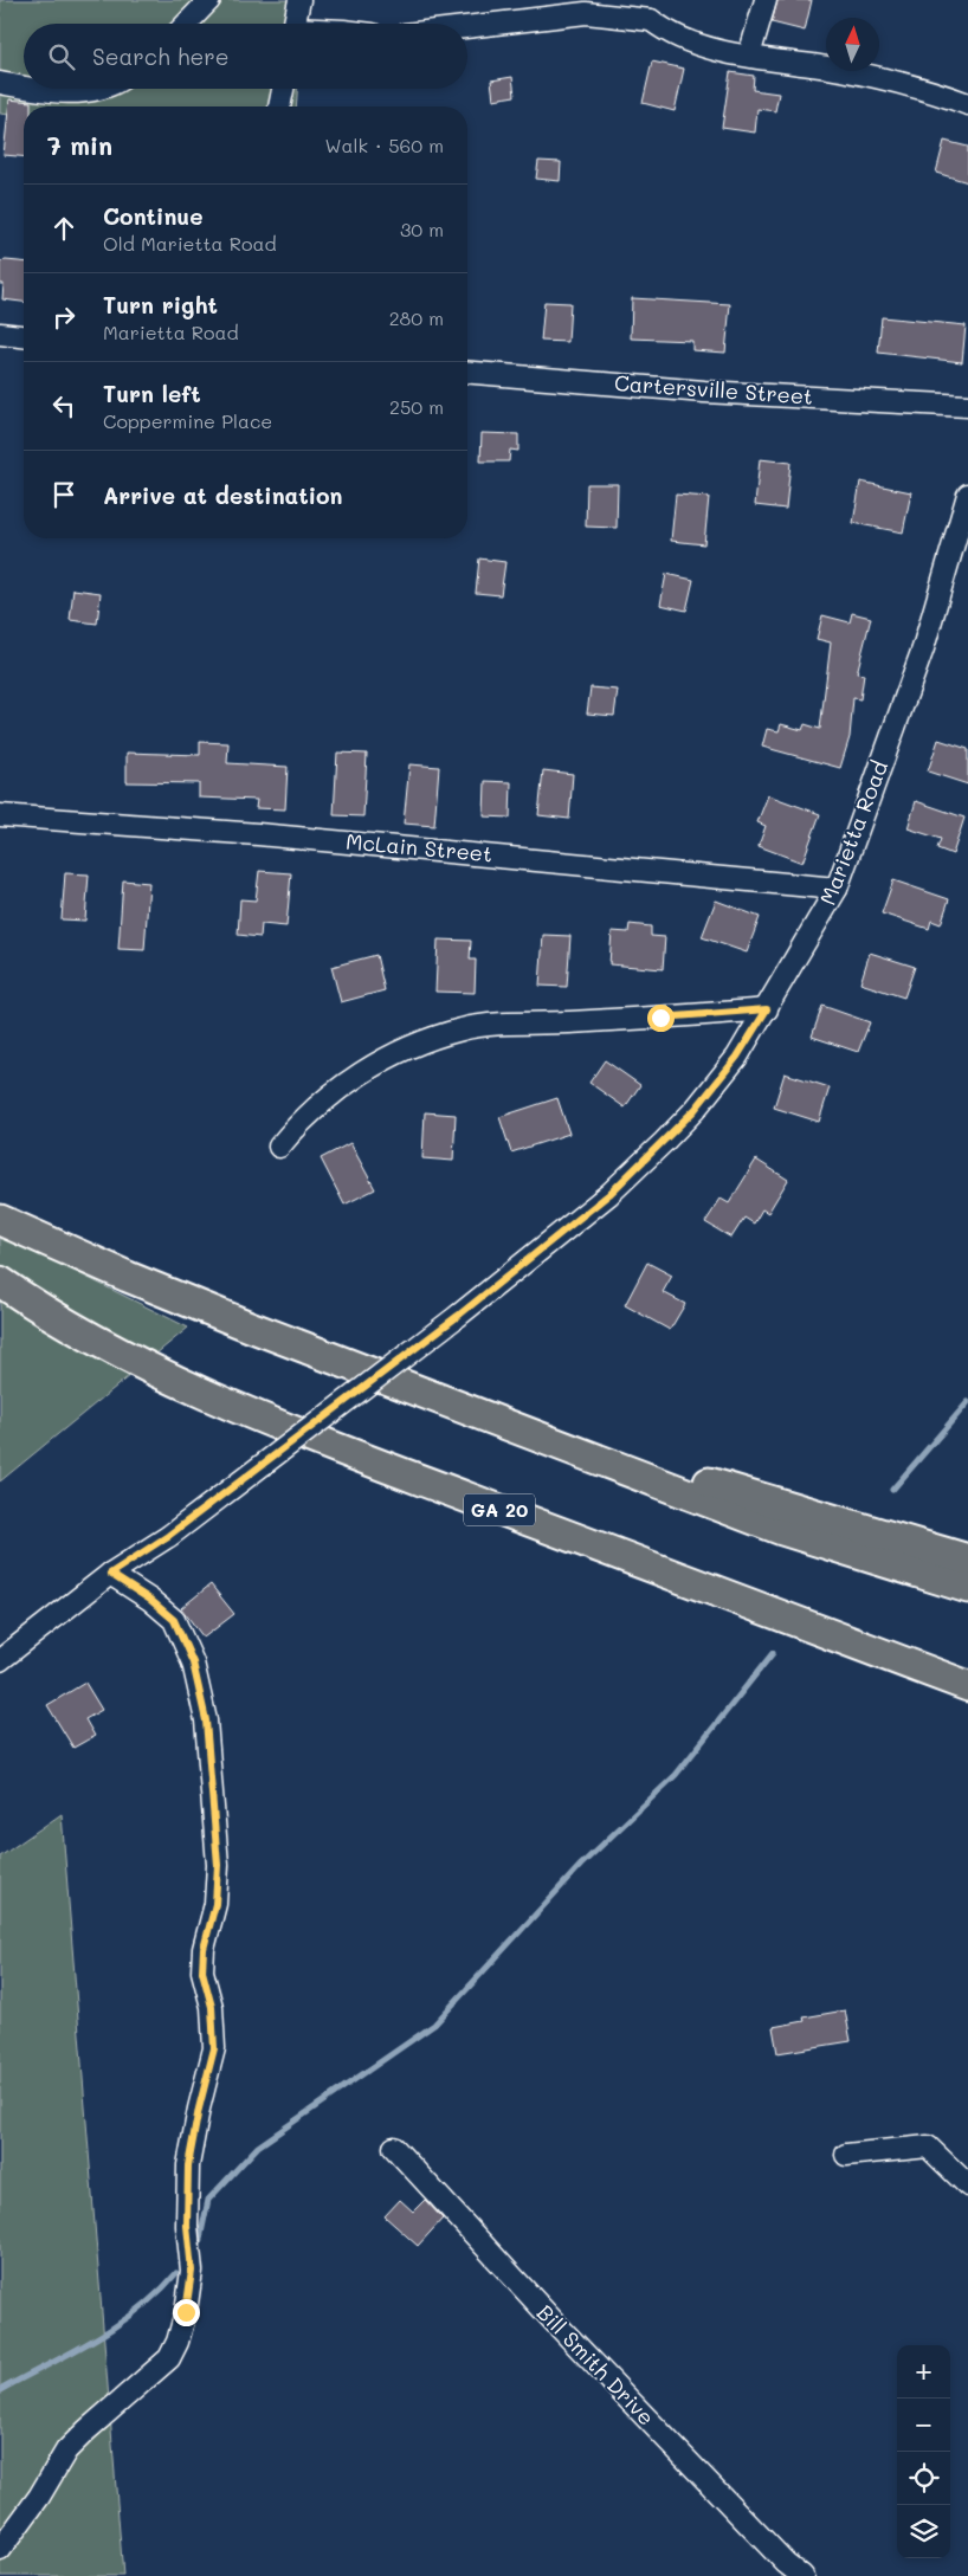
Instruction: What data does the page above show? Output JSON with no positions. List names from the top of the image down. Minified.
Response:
{"streets":{"highway":["GA 20"],"street":["Cartersville Street","Marietta Road","McLain Street","Bill Smith Drive"]},"crossings":[["Marietta Road","McLain Street"]],"north":"top","page":{"search":"Search here","heading":["7 min","Walk · 560 m"],"list":[["Continue","Old Marietta Road","30 m"],["Turn right","Marietta Road","280 m"],["Turn left","Coppermine Place","250 m"],"Arrive at destination"],"map_buttons":["+","−"]}}
